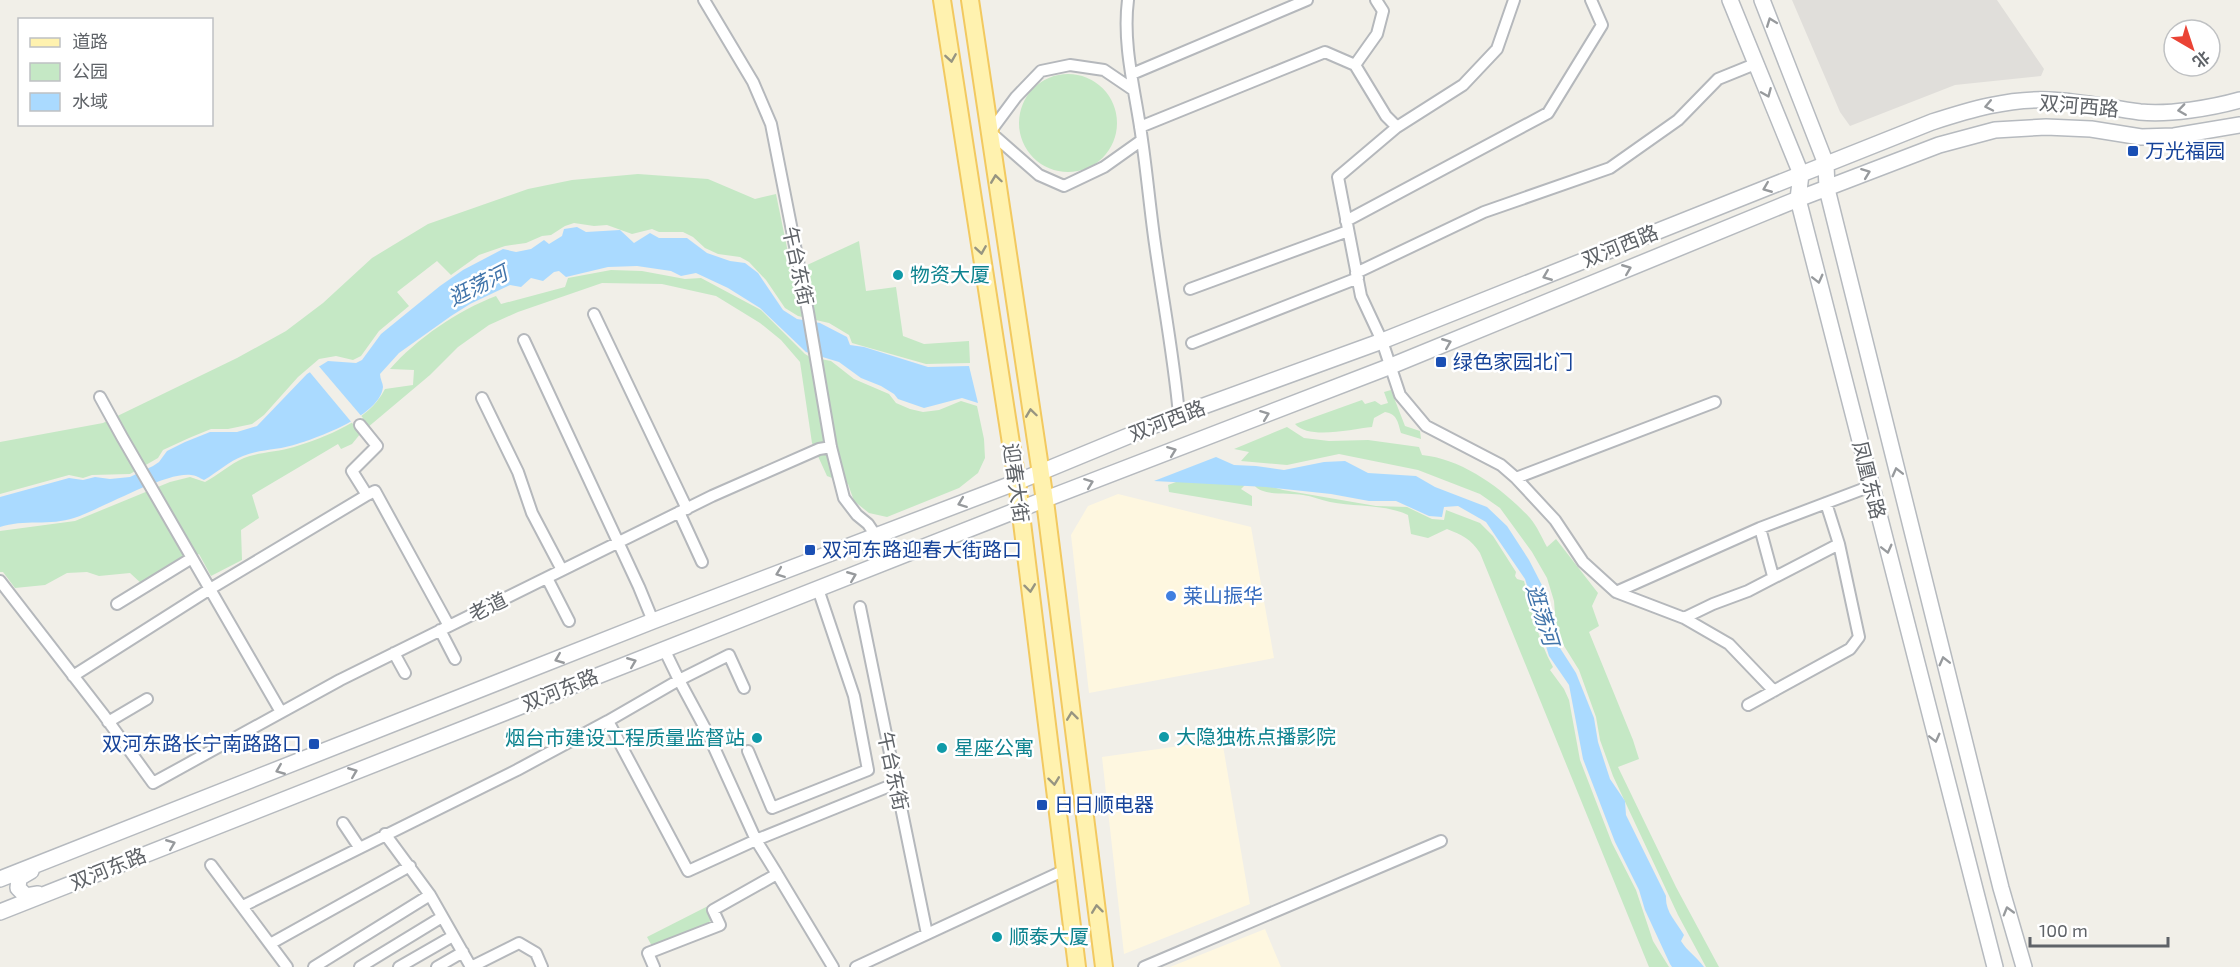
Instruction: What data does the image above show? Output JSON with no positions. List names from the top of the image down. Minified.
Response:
{"streets":{"main road":["迎春大街"],"street":["双河西路","午台东街","凤凰东路","老道","双河东路"]},"crossings":[["双河西路","凤凰东路"],["双河西路","迎春大街"],["双河西路","双河东路"],["午台东街","老道"],["午台东街","双河东路"],["迎春大街","双河东路"]],"water":["逛荡河"],"places":{"transit":["万光福园","绿色家园北门","双河东路迎春大街路口","双河东路长宁南路路口","日日顺电器"],"other":["物资大厦","莱山振华","大隐独栋点播影院","烟台市建设工程质量监督站","星座公寓","顺泰大厦"]},"legend":["道路","公园","水域"],"scale_bar":"100 m","north":"bottom right"}
